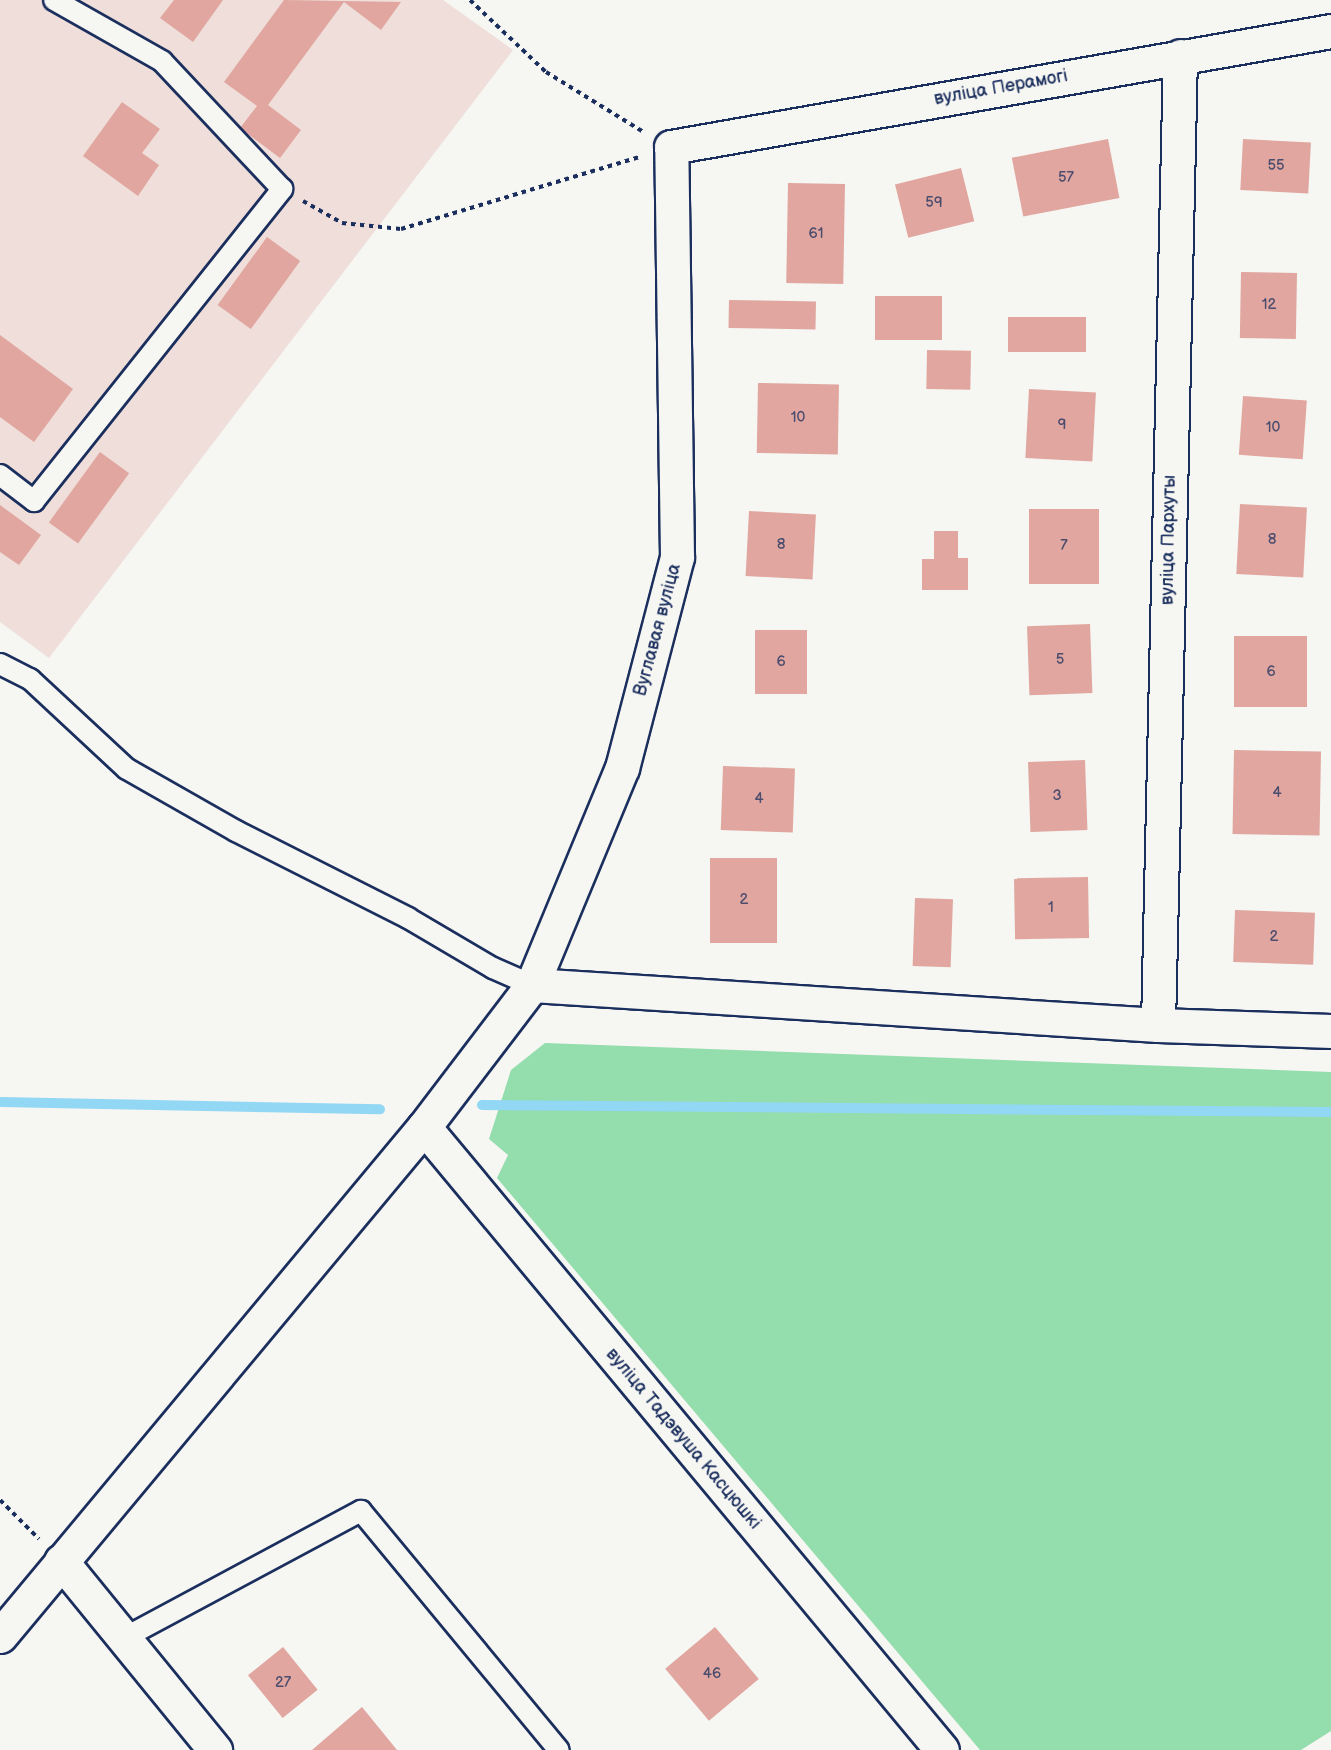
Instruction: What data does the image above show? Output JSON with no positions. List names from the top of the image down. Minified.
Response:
{"streets":{"street":["вуліца Перамогі","вуліца Пархуты","Вуглавая вуліца","вуліца Тадэвуша Касцюшкі"]},"crossings":[["вуліца Перамогі","вуліца Пархуты"],["вуліца Перамогі","Вуглавая вуліца"],["Вуглавая вуліца","вуліца Тадэвуша Касцюшкі"]],"house_numbers":["55","57","59","61","12","10","9","10","8","8","7","5","6","6","4","3","4","2","1","2","46","27"]}
